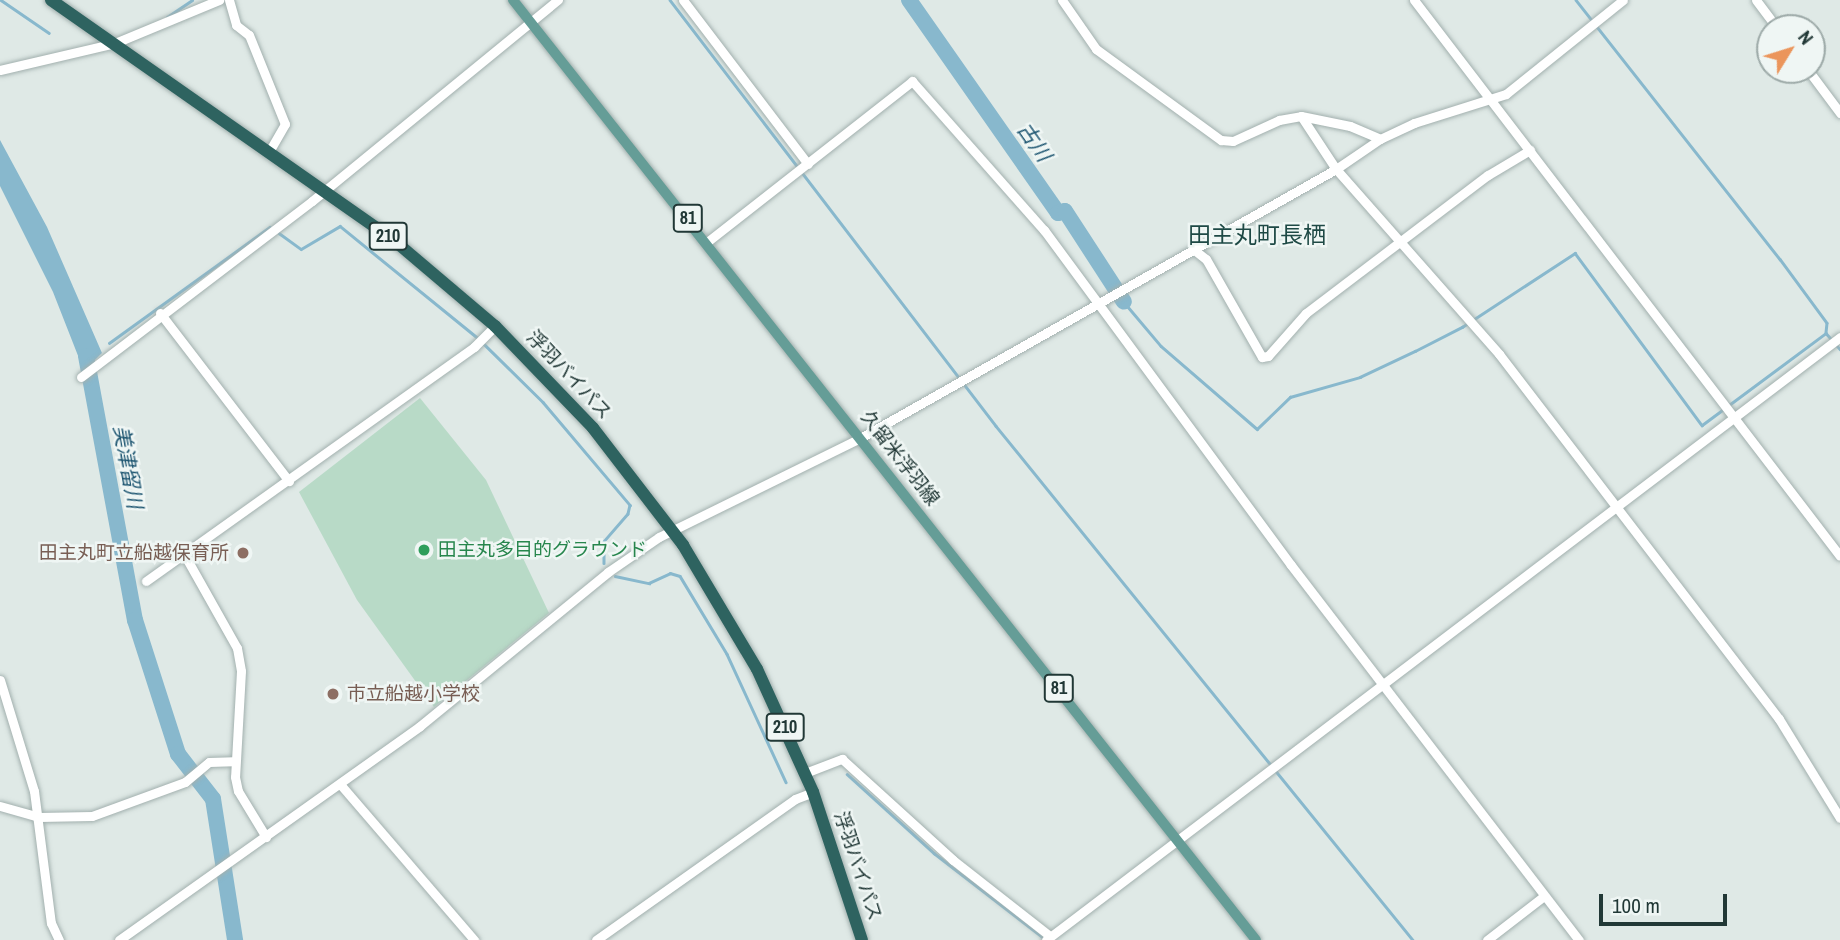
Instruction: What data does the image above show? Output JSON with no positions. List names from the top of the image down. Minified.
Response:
{"streets":{"highway":["210","浮羽バイパス"],"main road":["81","久留米浮羽線"]},"districts":["田主丸町長栖"],"water":["古川","美津留川"],"places":["田主丸多目的グラウンド","田主丸町立船越保育所","市立船越小学校"],"scale_bar":"100 m","north":"top right"}
